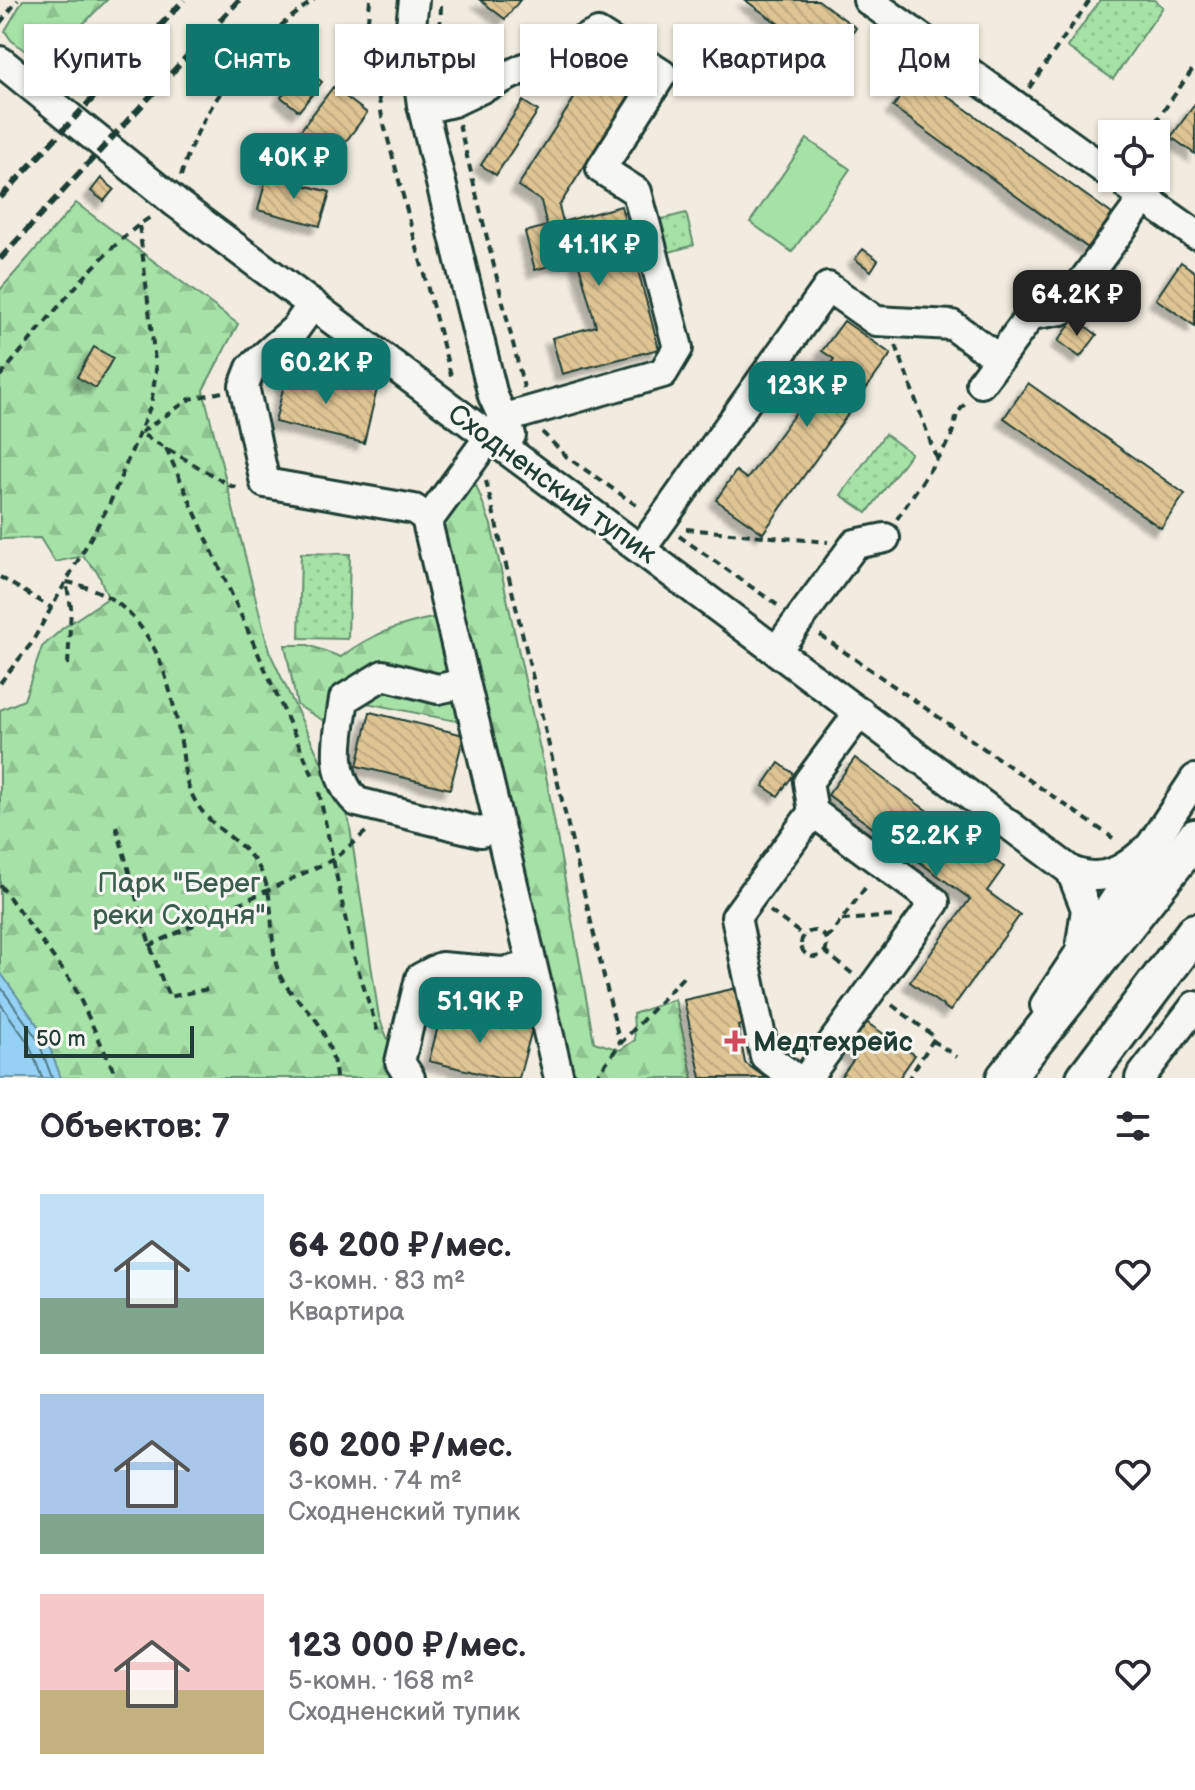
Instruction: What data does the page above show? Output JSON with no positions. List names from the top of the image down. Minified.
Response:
{"streets":{"street":["Сходненский тупик"]},"parks":["Парк \"Берег реки Сходня\""],"places":{"health":["Медтехрейс"]},"scale_bar":"50 m","page":{"chip":["Купить","Снять","Фильтры","Новое","Квартира","Дом"],"price":["40K ₽","41.1K ₽","64.2K ₽","60.2K ₽","123K ₽","52.2K ₽","51.9K ₽"],"scale":"50 m","heading":"Объектов: 7","list":[{"name":"64 200 ₽/мес.","note":"3-комн. · 83 m² · Квартира"},{"name":"60 200 ₽/мес.","note":"3-комн. · 74 m² · Сходненский тупик"},{"name":"123 000 ₽/мес.","note":"5-комн. · 168 m² · Сходненский тупик"}]}}
